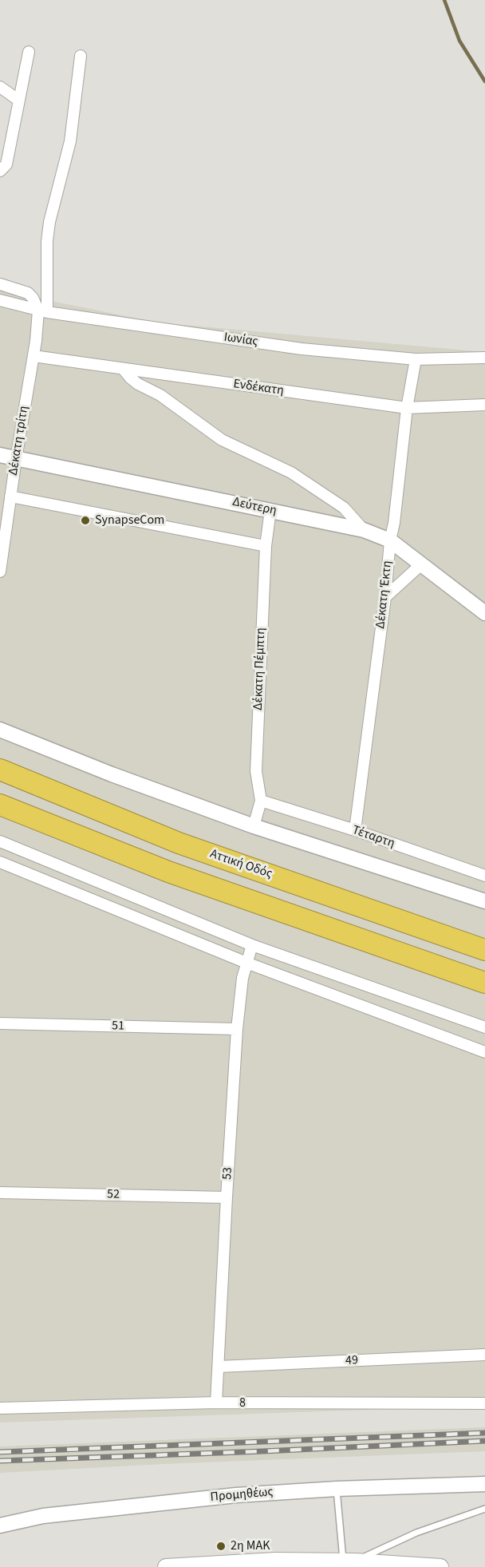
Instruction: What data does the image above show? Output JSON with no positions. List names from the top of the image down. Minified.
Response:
{"streets":{"highway":["Αττική Οδός"],"street":["Ιωνίας","Ενδέκατη","Δέκατη τρίτη","Δεύτερη","Δέκατη Έκτη","Δέκατη Πέμπτη","Τέταρτη","51","53","52","49","8","Προμηθέως"]},"crossings":[["Ιωνίας","Δέκατη τρίτη"],["Ιωνίας","Δέκατη Έκτη"],["Ενδέκατη","Δέκατη τρίτη"],["Ενδέκατη","Δέκατη Έκτη"],["Δέκατη τρίτη","Δεύτερη"],["Δεύτερη","Δέκατη Έκτη"],["Δεύτερη","Δέκατη Πέμπτη"],["Δέκατη Έκτη","Τέταρτη"],["Δέκατη Πέμπτη","Τέταρτη"],["51","53"],["53","52"],["53","49"],["53","8"]],"places":["SynapseCom","2η ΜΑΚ"]}
